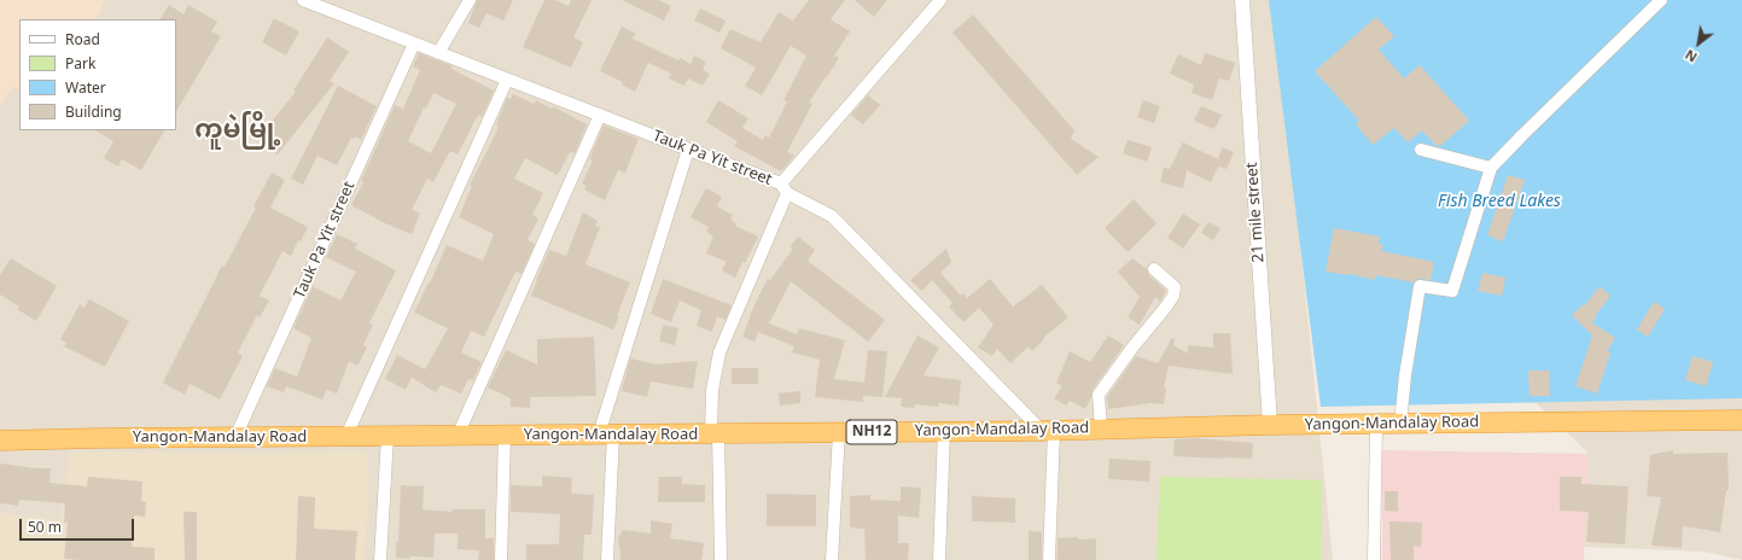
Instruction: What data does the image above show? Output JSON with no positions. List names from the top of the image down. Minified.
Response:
{"streets":{"highway":["Yangon-Mandalay Road","NH12"],"street":["Tauk Pa Yit street","21 mile street"]},"crossings":[["Tauk Pa Yit street","Yangon-Mandalay Road"],["21 mile street","Yangon-Mandalay Road"]],"districts":["ကူမဲမြို့"],"water":["Fish Breed Lakes"],"legend":["Road","Park","Water","Building"],"scale_bar":"50 m","north":"bottom left"}
